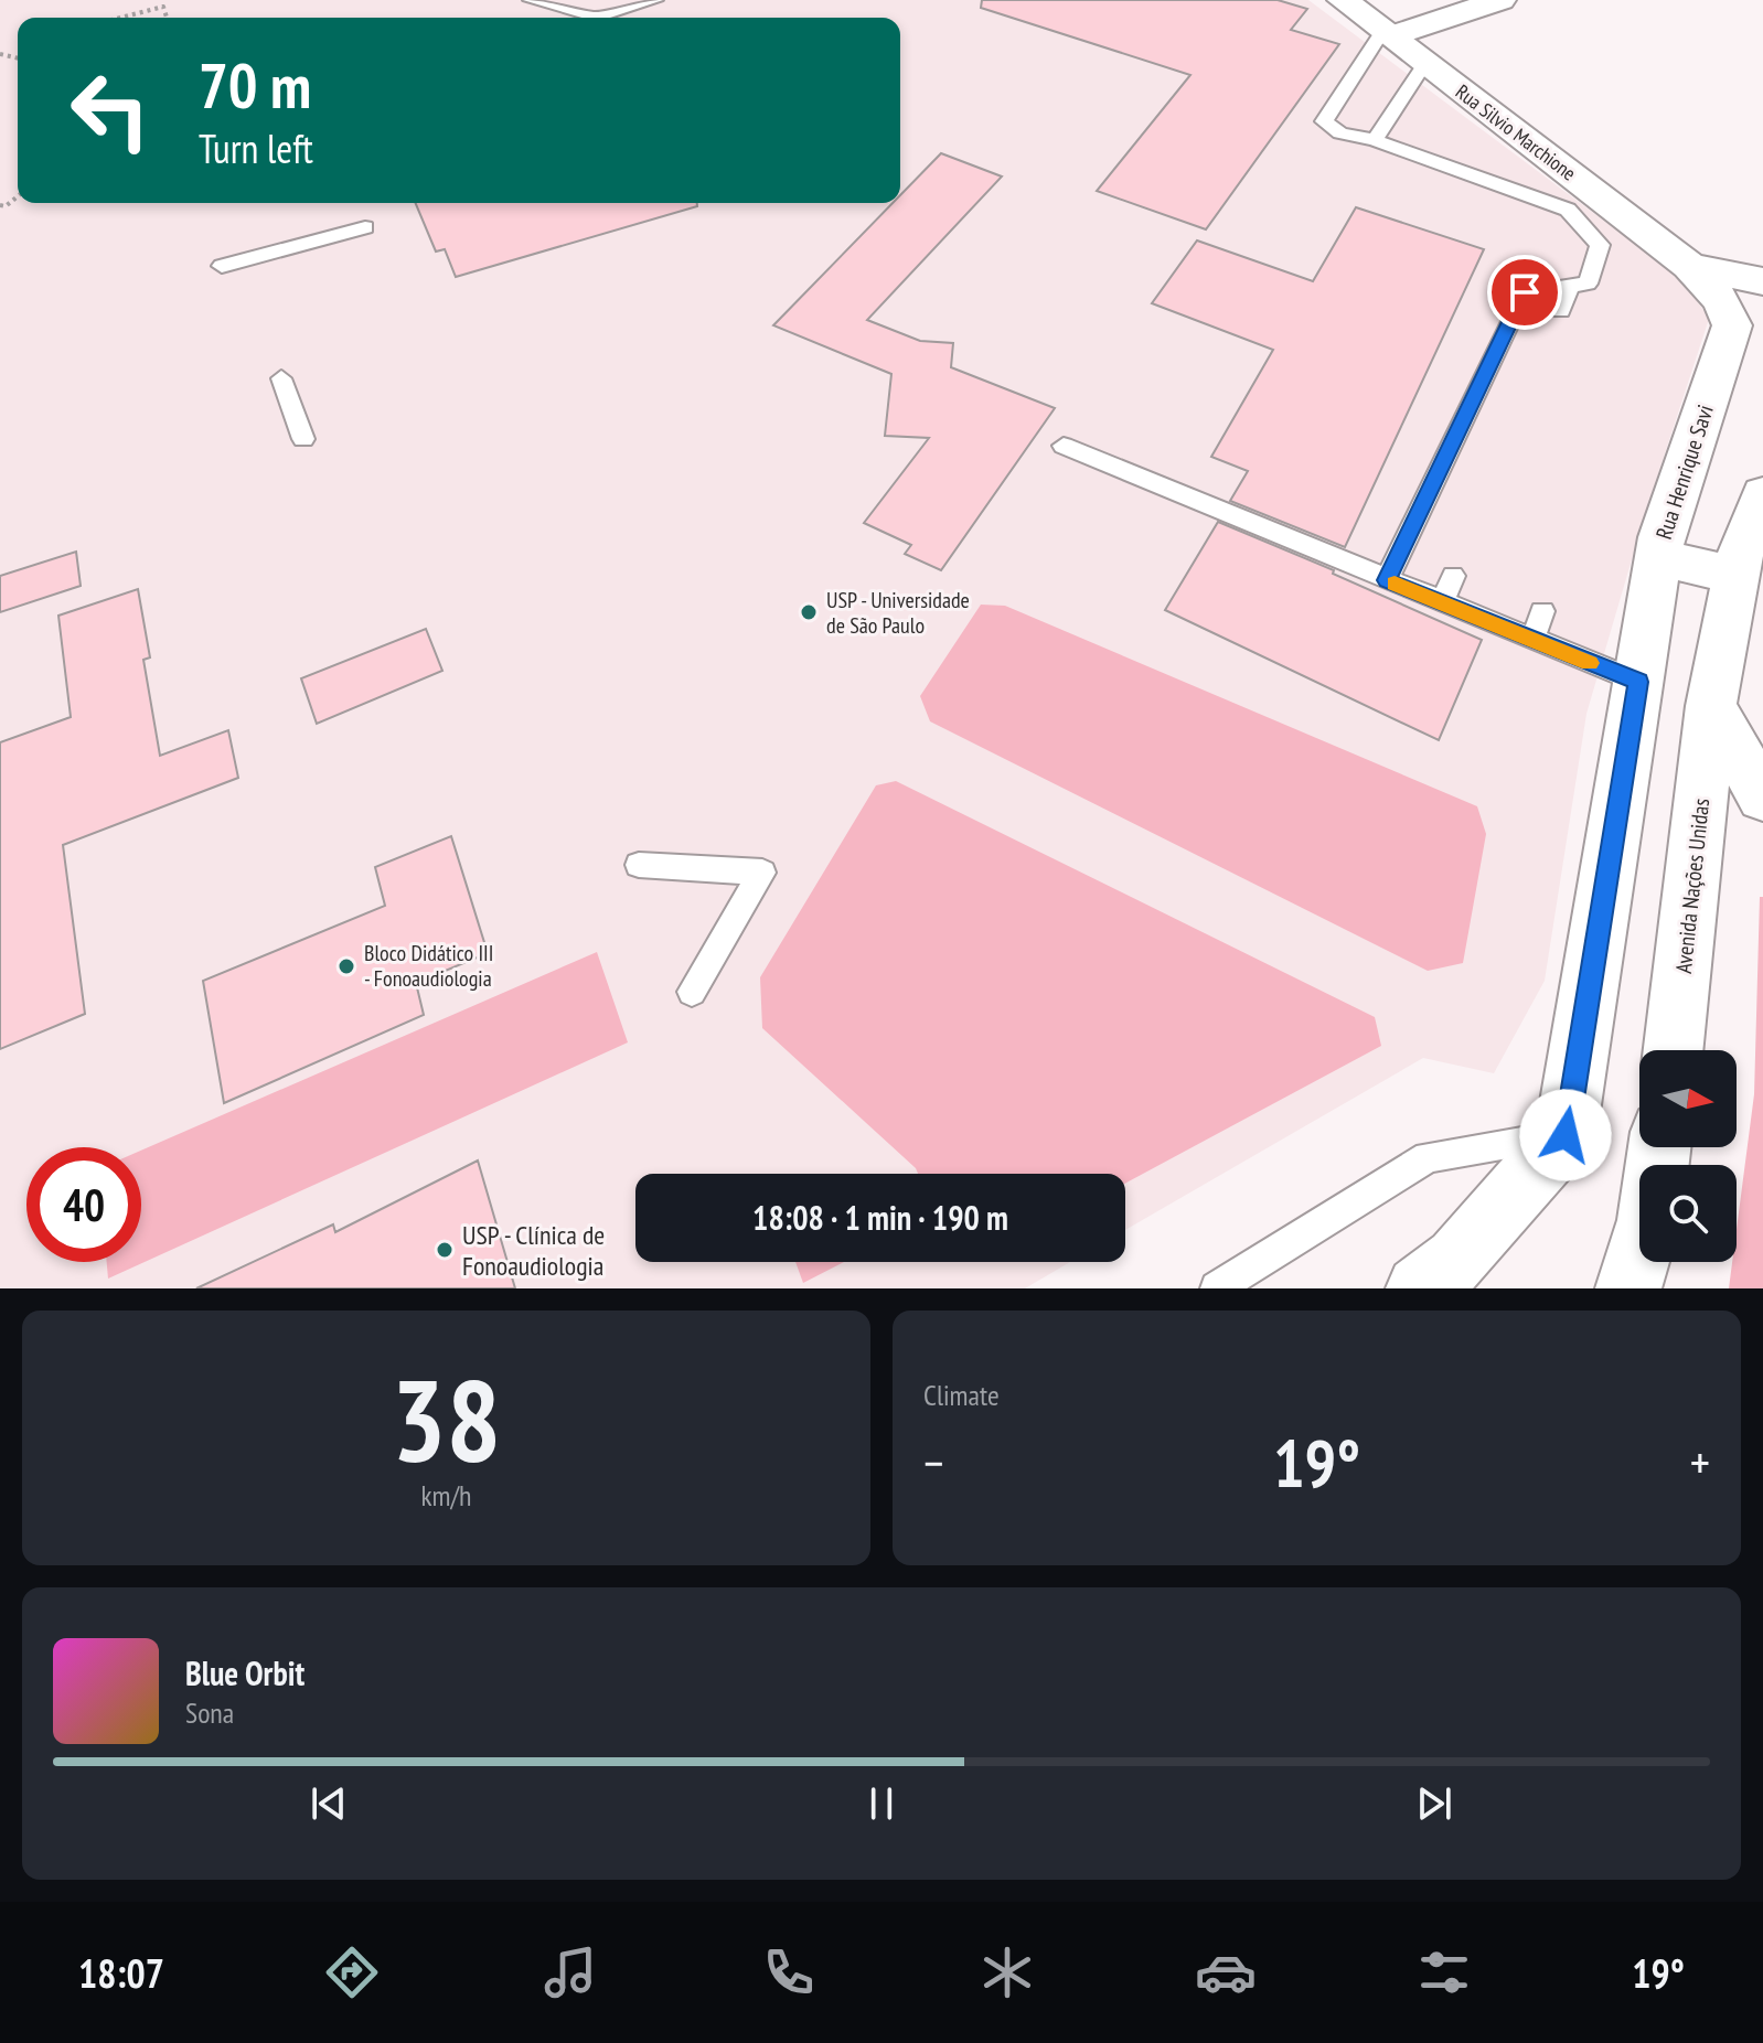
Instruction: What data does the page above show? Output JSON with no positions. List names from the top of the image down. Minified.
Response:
{"streets":{"street":["Rua Silvio Marchione","Rua Henrique Savi","Avenida Nações Unidas"]},"crossings":[["Rua Silvio Marchione","Rua Henrique Savi"]],"places":["USP - Universidade de São Paulo","Bloco Didático III - Fonoaudiologia","USP - Clínica de Fonoaudiologia"],"north":"right","page":{"turn":["70 m","Turn left"],"limit":"40","trip":"18:08 · 1 min · 190 m","tile":[["38","km/h"],"Climate"],"heat":["−","19°","+"],"song":["Blue Orbit","Sona"],"tabs":["18:07","19°"]}}
